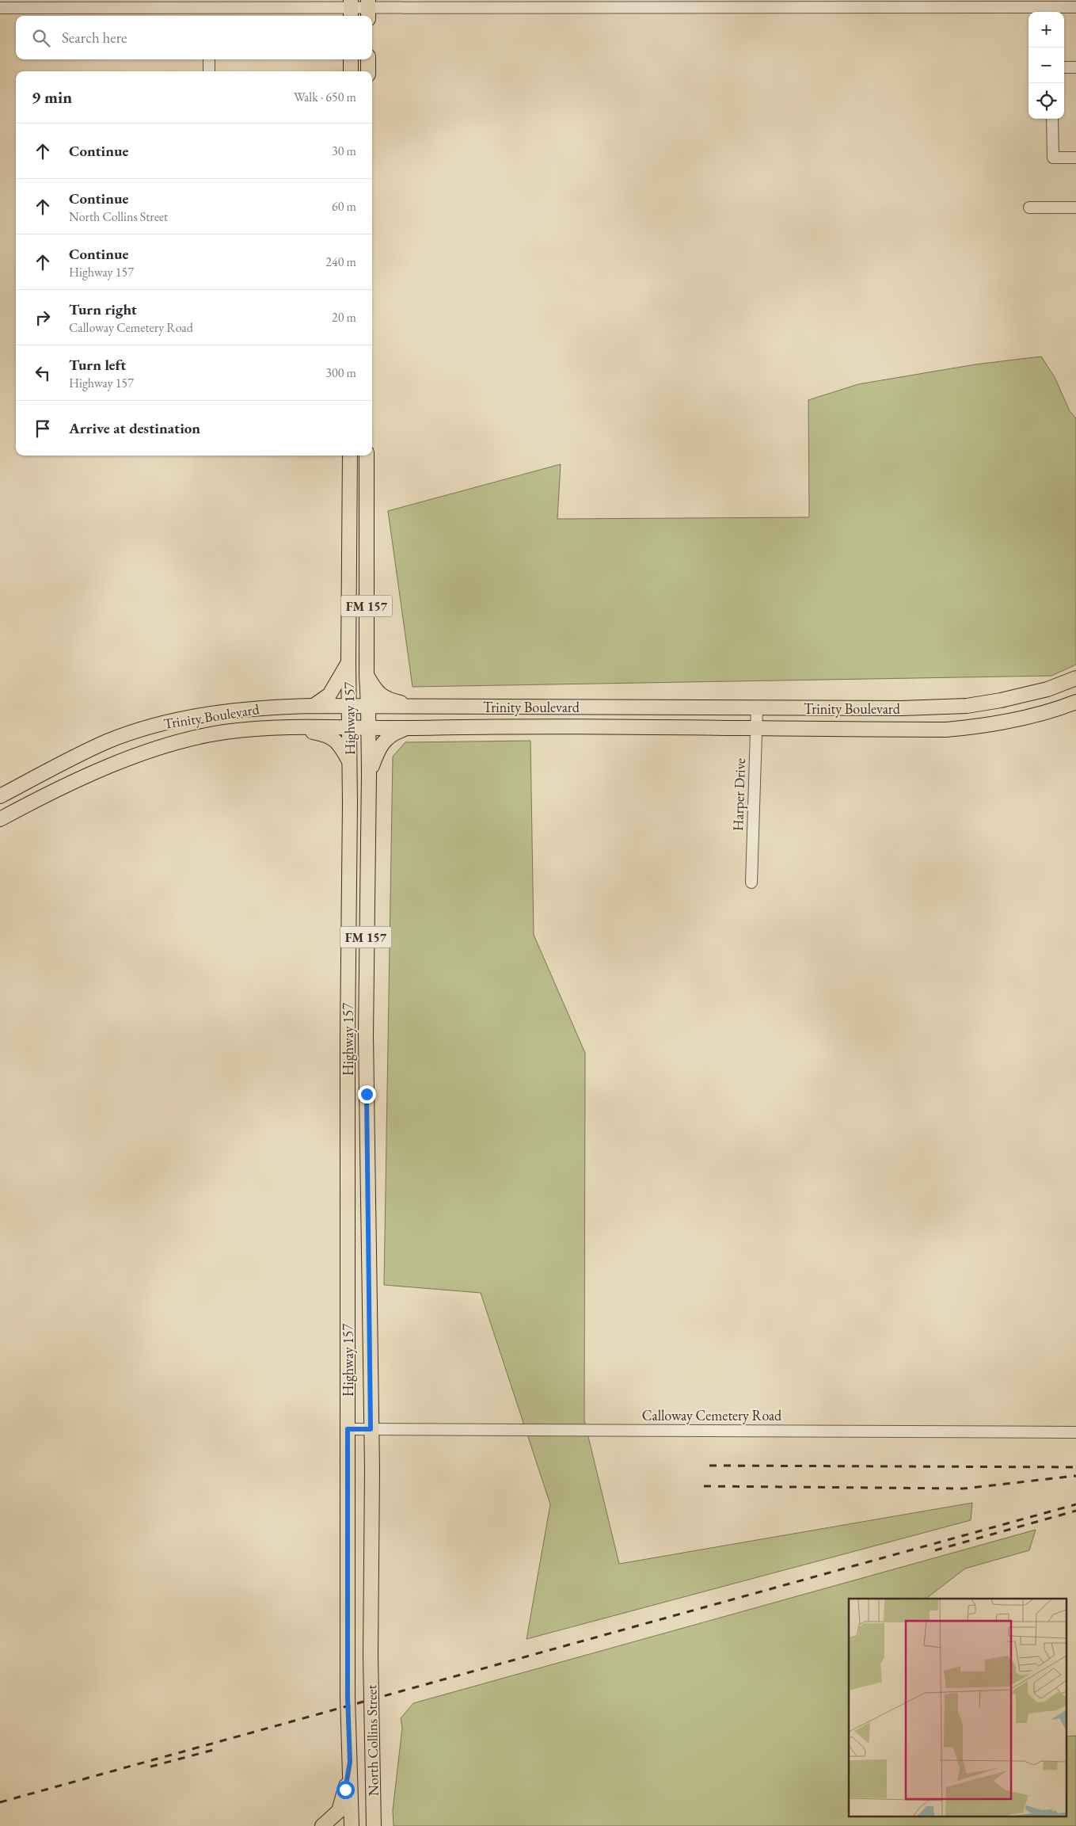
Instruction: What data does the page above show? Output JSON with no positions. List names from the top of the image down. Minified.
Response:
{"streets":{"main road":["FM 157","Trinity Boulevard","Highway 157","North Collins Street"],"street":["Harper Drive","Calloway Cemetery Road"]},"crossings":[["Trinity Boulevard","Highway 157"],["Trinity Boulevard","Harper Drive"],["Highway 157","Calloway Cemetery Road"],["Highway 157","North Collins Street"]],"page":{"map_buttons":["+","−"],"search":"Search here","heading":["9 min","Walk · 650 m"],"list":[["Continue","30 m"],["Continue","North Collins Street","60 m"],["Continue","Highway 157","240 m"],["Turn right","Calloway Cemetery Road","20 m"],["Turn left","Highway 157","300 m"],"Arrive at destination"]}}
